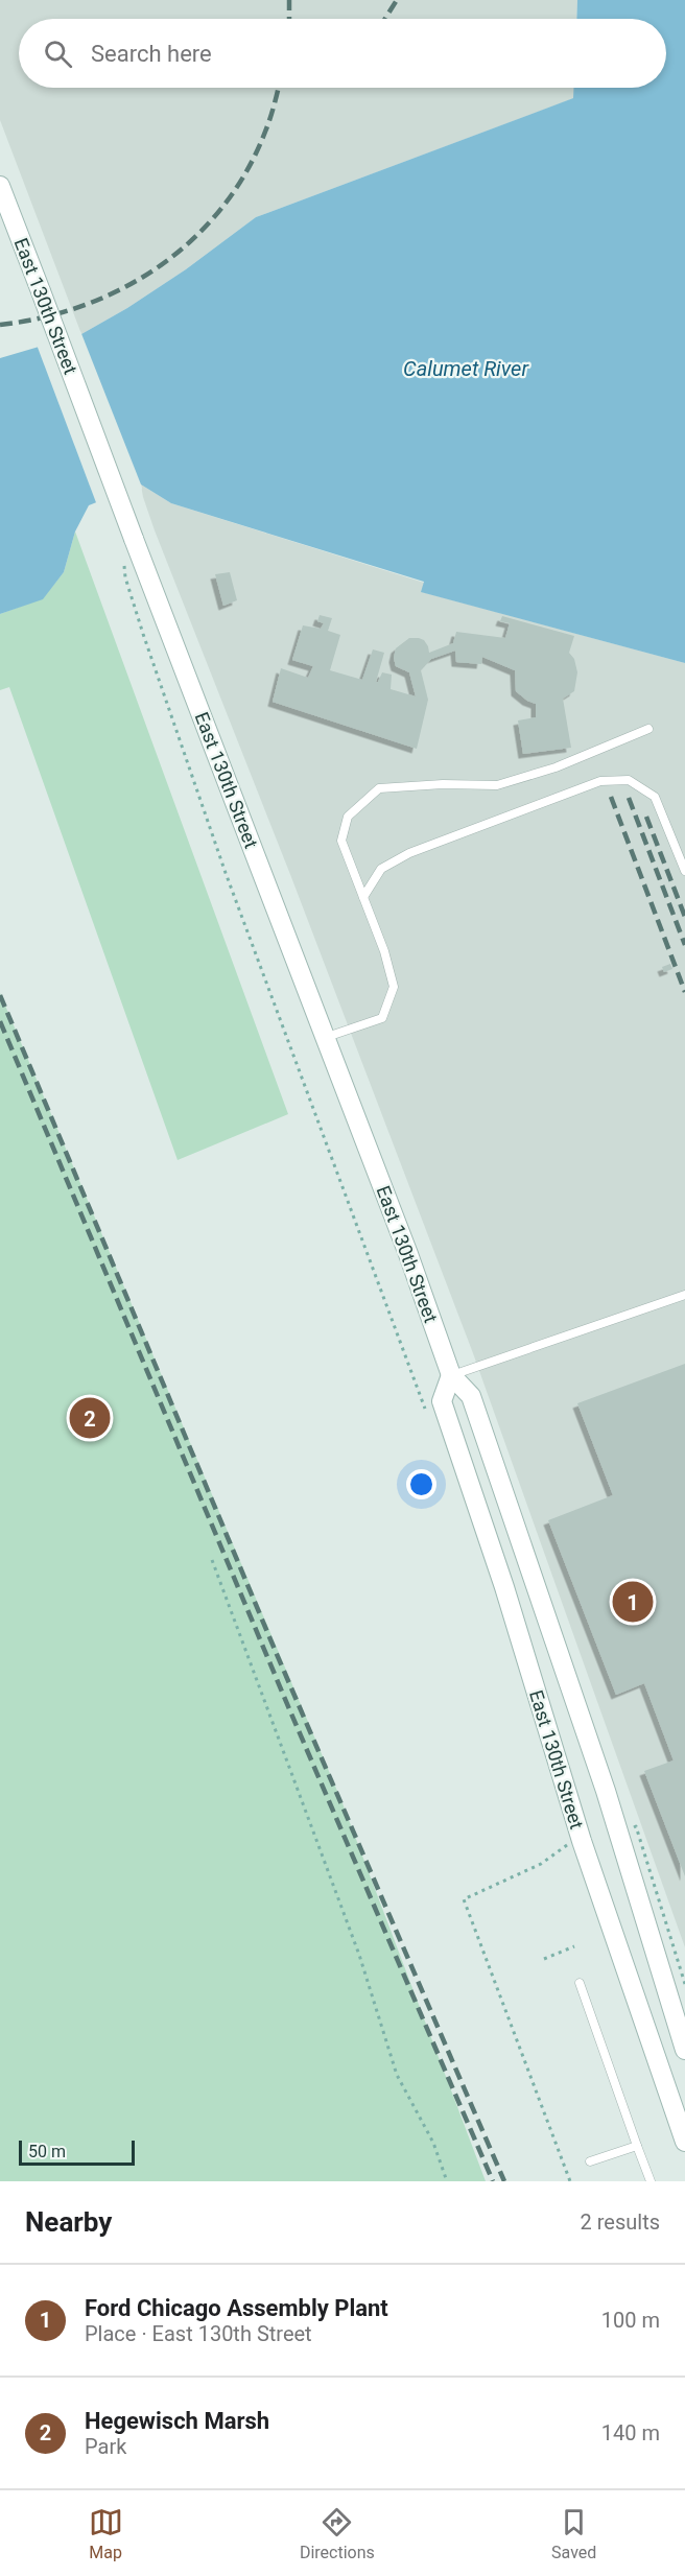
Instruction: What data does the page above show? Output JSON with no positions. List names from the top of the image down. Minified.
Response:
{"streets":{"main road":["East 130th Street"]},"water":["Calumet River"],"scale_bar":"50 m","page":{"search":"Search here","pins":["2","1"],"scale":"50 m","heading":["Nearby","2 results"],"list":[{"mark":"1","name":"Ford Chicago Assembly Plant","note":"Place · East 130th Street","value":"100 m"},{"mark":"2","name":"Hegewisch Marsh","note":"Park","value":"140 m"}],"nav":["Map","Directions","Saved"]}}
